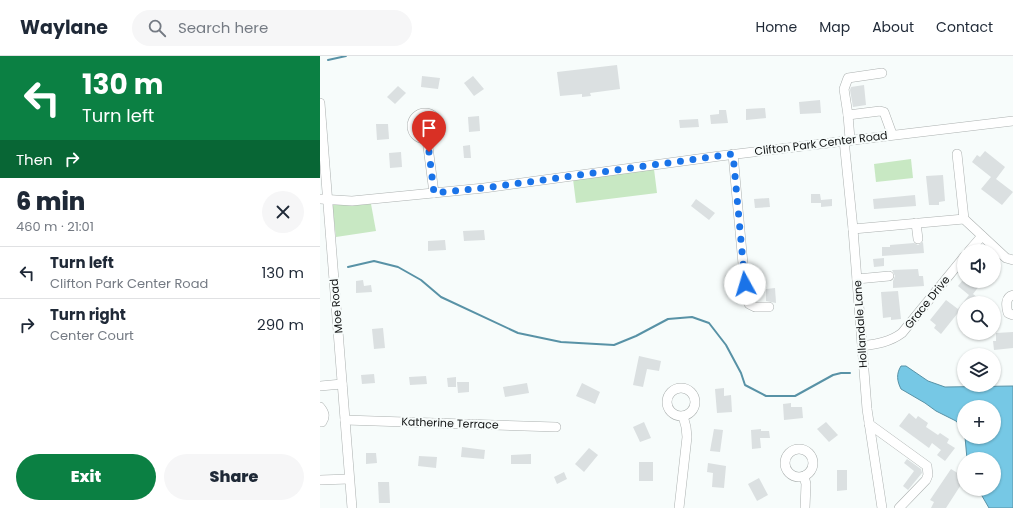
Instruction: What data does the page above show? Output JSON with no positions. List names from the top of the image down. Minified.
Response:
{"streets":{"street":["Clifton Park Center Road","Grace Drive","Moe Road","Hollandale Lane","Katherine Terrace"]},"crossings":[["Clifton Park Center Road","Moe Road"],["Clifton Park Center Road","Hollandale Lane"],["Grace Drive","Hollandale Lane"],["Moe Road","Katherine Terrace"]],"page":{"header":"Waylane","search":"Search here","nav":["Home","Map","About","Contact"],"turn":["130 m","Turn left"],"then":"Then","heading":["6 min","460 m · 21:01"],"map_buttons":["+","−"],"list":[{"name":"Turn left","note":"Clifton Park Center Road","value":"130 m"},{"name":"Turn right","note":"Center Court","value":"290 m"}],"buttons":["Exit","Share"]}}
